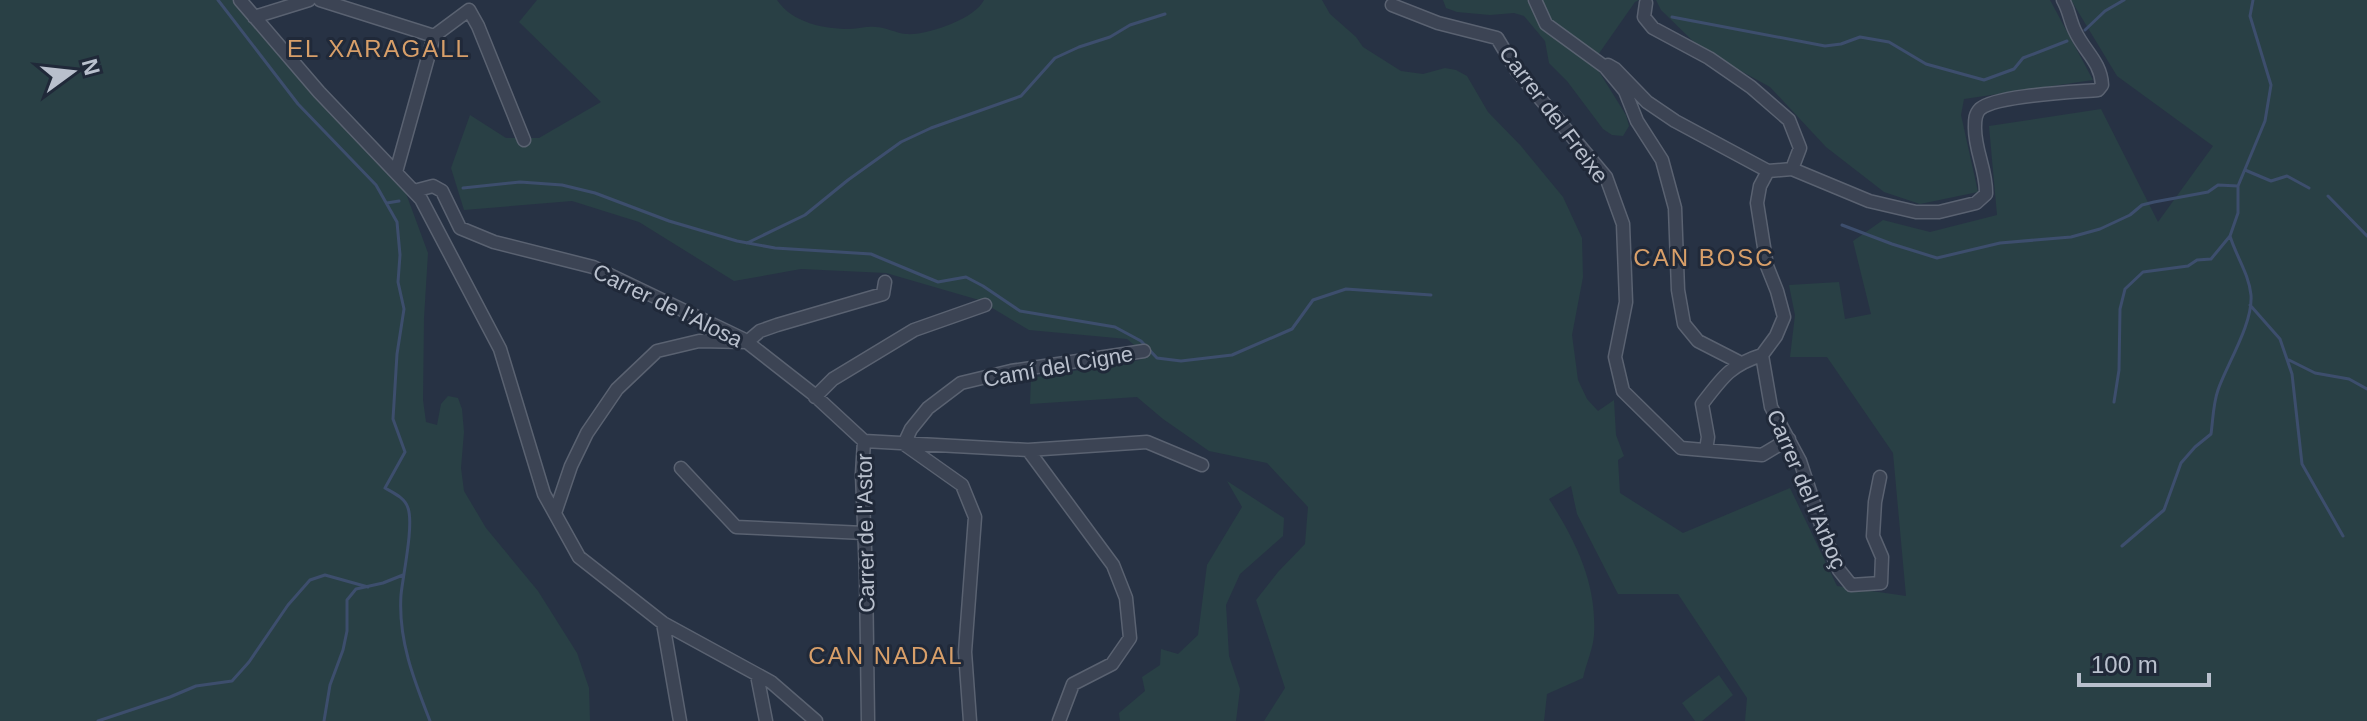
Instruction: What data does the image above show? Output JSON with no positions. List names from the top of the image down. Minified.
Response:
{"streets":{"street":["Carrer del Freixe","Carrer de l'Alosa","Camí del Cigne","Carrer del l'Arboç","Carrer de l'Astor"]},"crossings":[["Carrer del Freixe","Carrer del l'Arboç"],["Carrer de l'Alosa","Carrer de l'Astor"]],"districts":["EL XARAGALL","CAN BOSC","CAN NADAL"],"scale_bar":"100 m","north":"right"}
